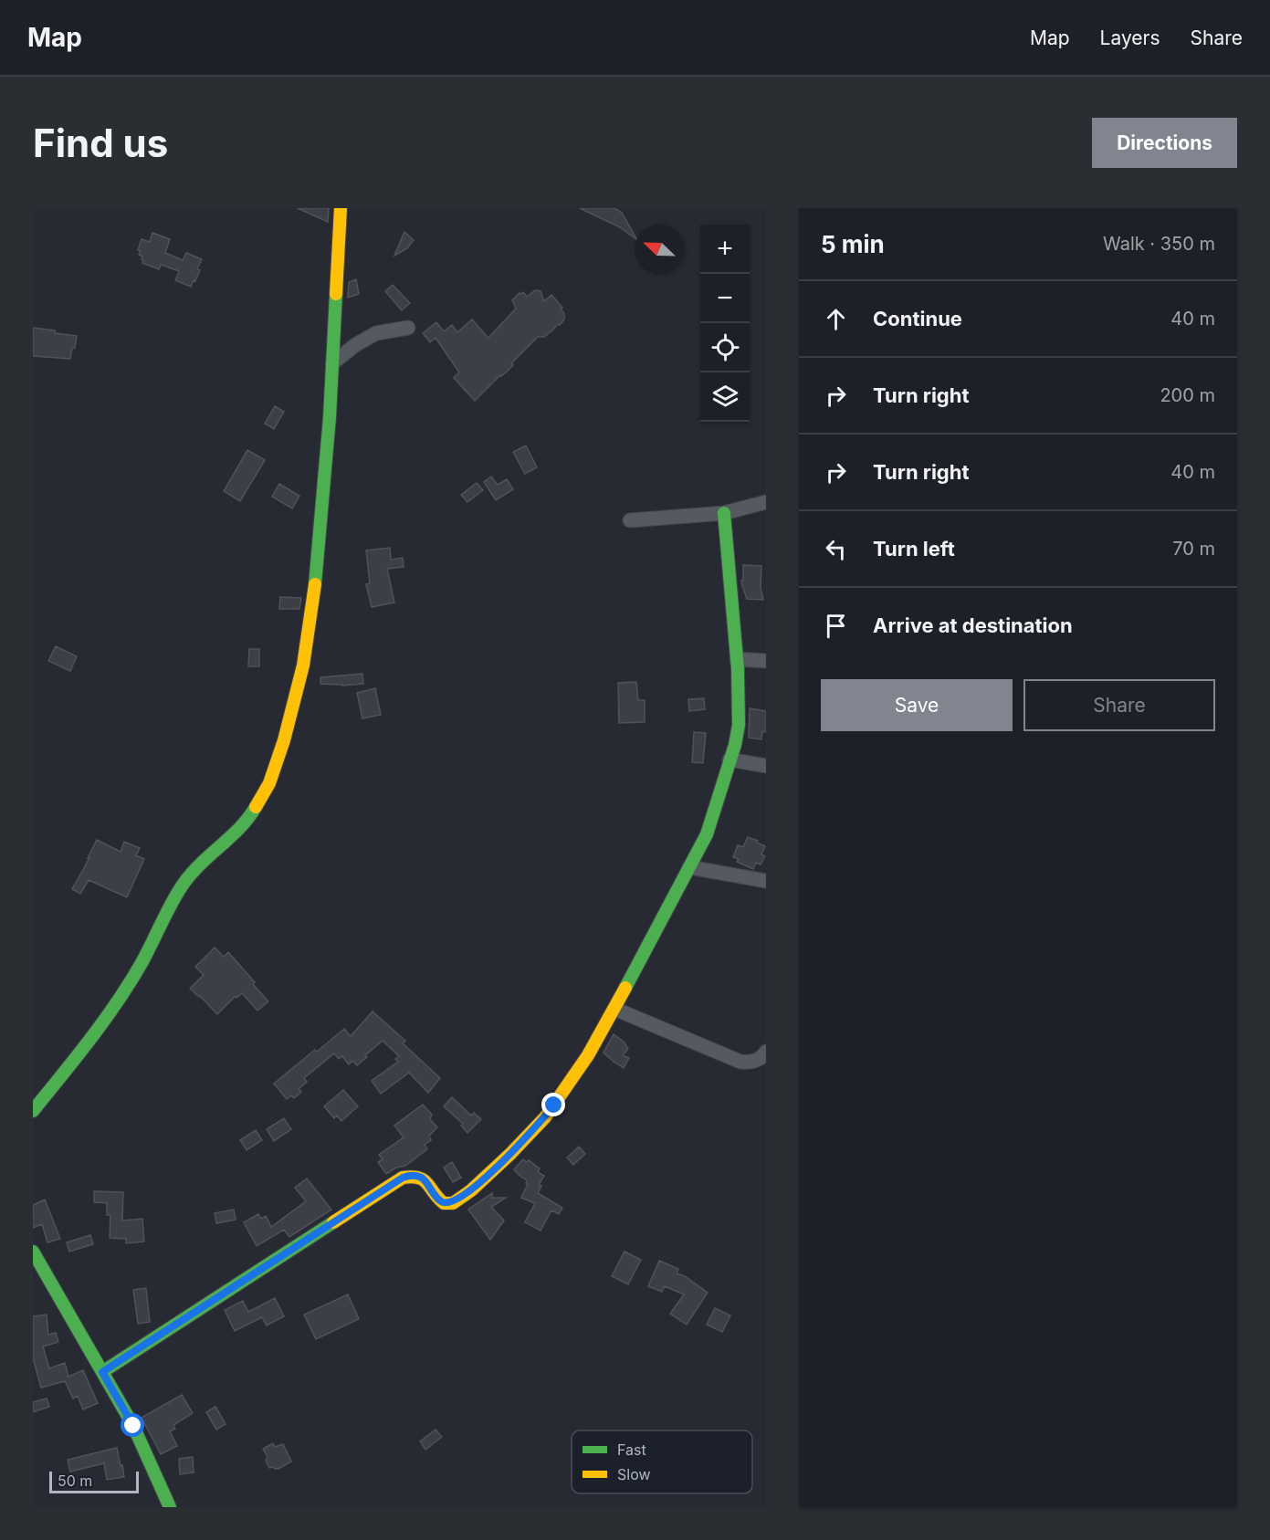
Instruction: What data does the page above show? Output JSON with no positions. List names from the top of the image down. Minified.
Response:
{"legend":["Fast","Slow"],"scale_bar":"50 m","north":"top left","page":{"header":"Map","nav":["Map","Layers","Share"],"buttons":["Directions",["Save","Share"]],"title":"Find us","heading":["5 min","Walk · 350 m"],"map_buttons":["+","−"],"list":[["Continue","40 m"],["Turn right","200 m"],["Turn right","40 m"],["Turn left","70 m"],"Arrive at destination"],"scale":"50 m"}}
